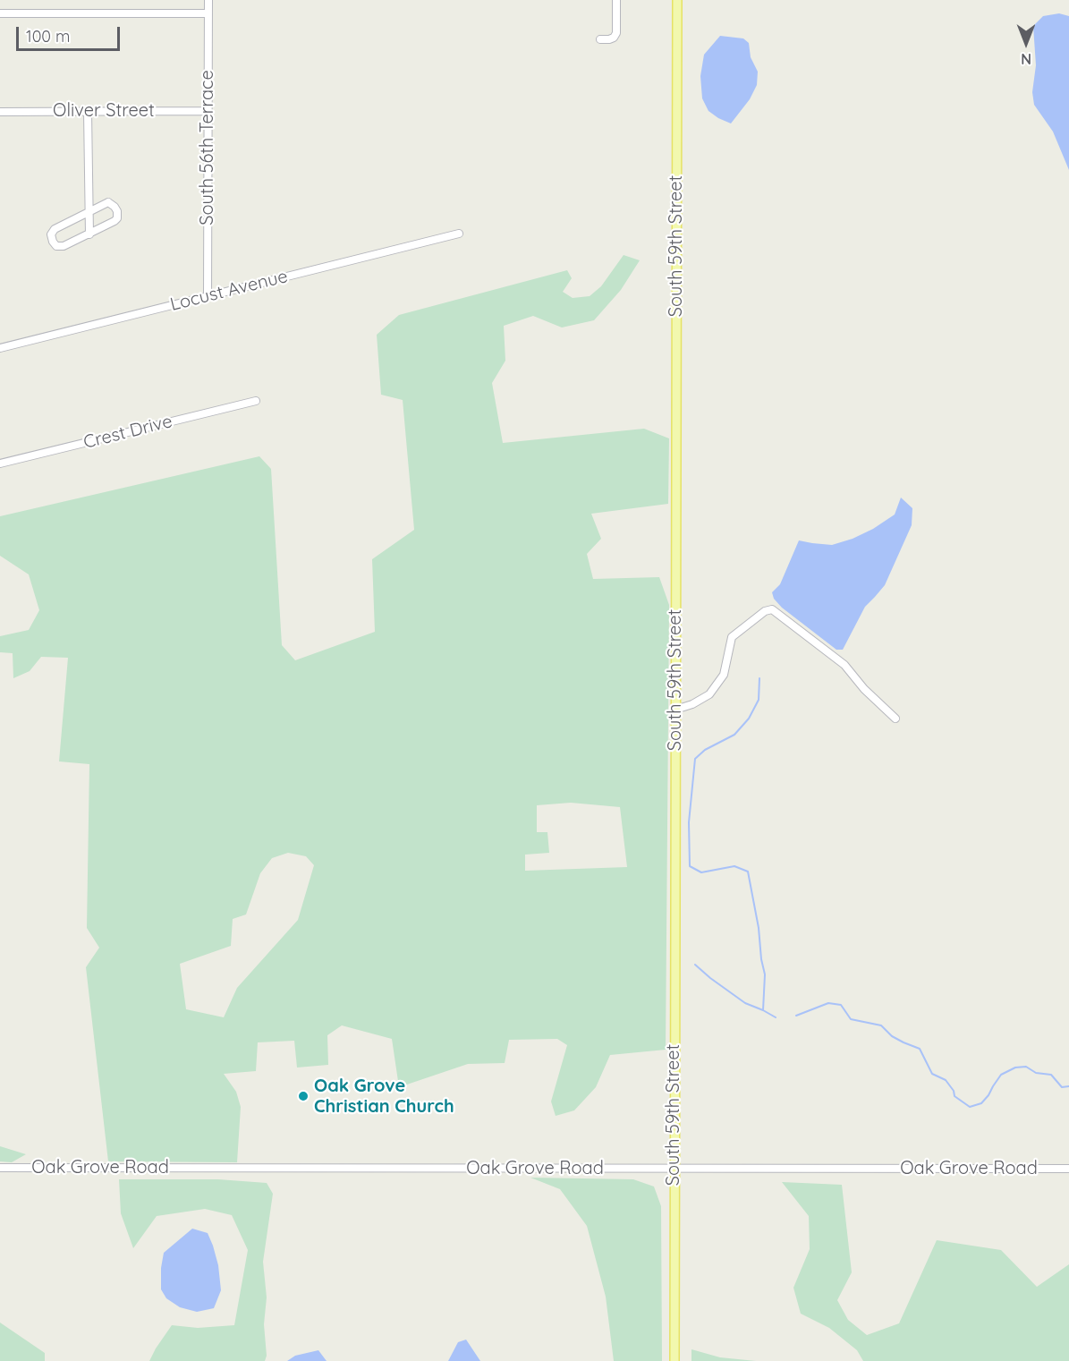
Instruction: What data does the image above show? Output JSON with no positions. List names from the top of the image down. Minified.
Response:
{"streets":{"main road":["South 59th Street"],"street":["Oliver Street","South 56th Terrace","Locust Avenue","Crest Drive","Oak Grove Road"]},"crossings":[["Oliver Street","South 56th Terrace"],["South 56th Terrace","Locust Avenue"],["South 59th Street","Oak Grove Road"]],"places":["Oak Grove Christian Church"],"scale_bar":"100 m","north":"bottom"}
